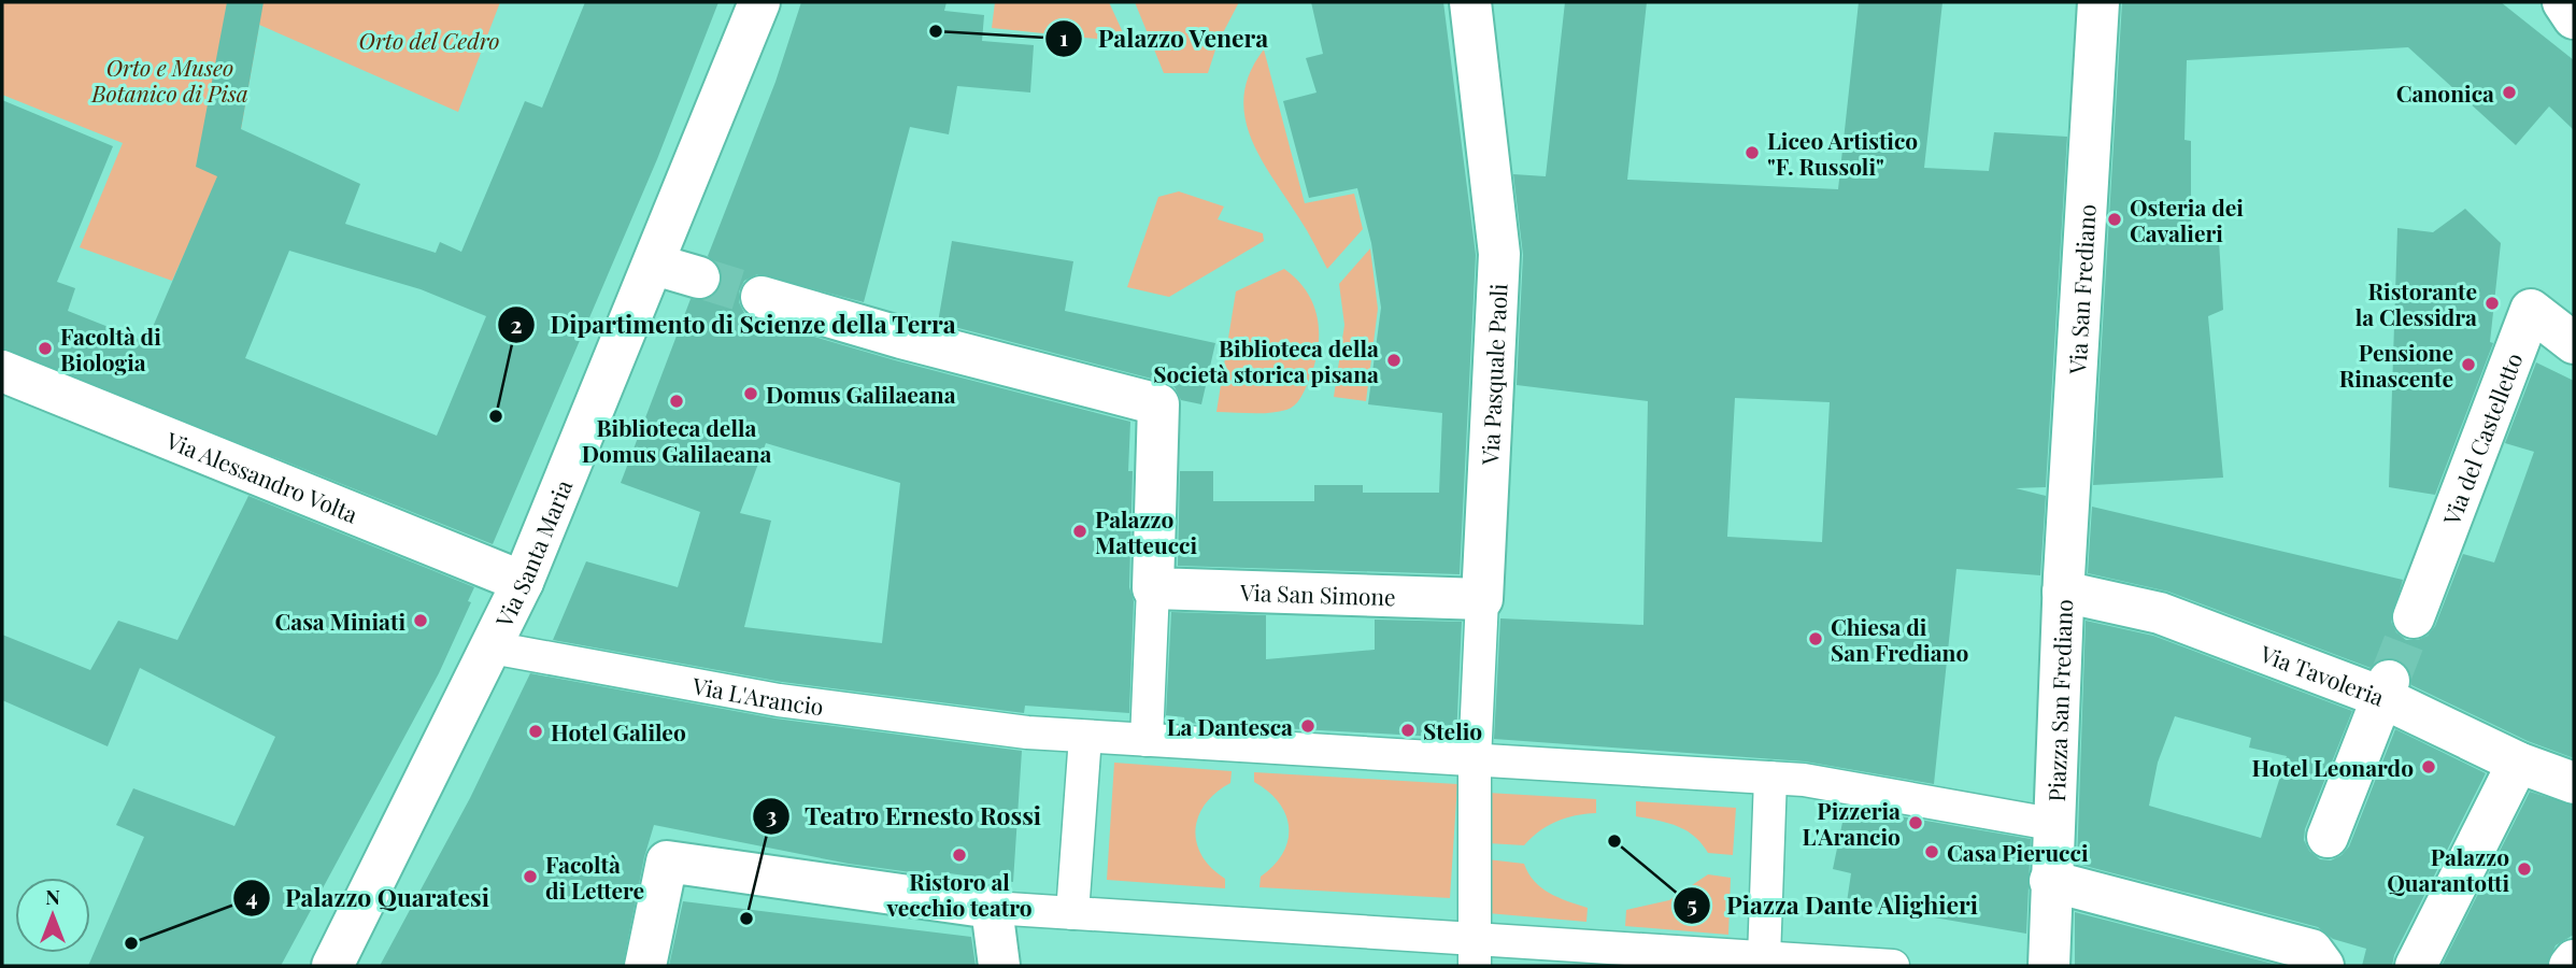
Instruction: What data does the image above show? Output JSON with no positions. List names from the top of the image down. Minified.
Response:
{"streets":{"street":["Via San Frediano","Via Pasquale Paoli","Via del Castelletto","Via Alessandro Volta","Via Santa Maria","Via San Simone","Via Tavoleria","Via L'Arancio","Piazza San Frediano"]},"crossings":[["Via San Frediano","Via Tavoleria"],["Via San Frediano","Piazza San Frediano"],["Via Pasquale Paoli","Via San Simone"],["Via Pasquale Paoli","Via L'Arancio"],["Via Alessandro Volta","Via Santa Maria"],["Via Santa Maria","Via L'Arancio"],["Via Tavoleria","Piazza San Frediano"],["Via L'Arancio","Piazza San Frediano"]],"parks":["Orto del Cedro","Orto e Museo Botanico di Pisa"],"places":["Palazzo Venera","Canonica","Liceo Artistico \"F. Russoli\"","Osteria dei Cavalieri","Ristorante la Clessidra","Facoltà di Biologia","Biblioteca della Società storica pisana","Pensione Rinascente","Domus Galilaeana","Biblioteca della Domus Galilaeana","Dipartimento di Scienze della Terra","Palazzo Matteucci","Casa Miniati","Chiesa di San Frediano","La Dantesca","Stelio","Hotel Galileo","Hotel Leonardo","Pizzeria L'Arancio","Piazza Dante Alighieri","Casa Pierucci","Ristoro al vecchio teatro","Palazzo Quarantotti","Facoltà di Lettere","Teatro Ernesto Rossi","Palazzo Quaratesi"],"north":"top"}
